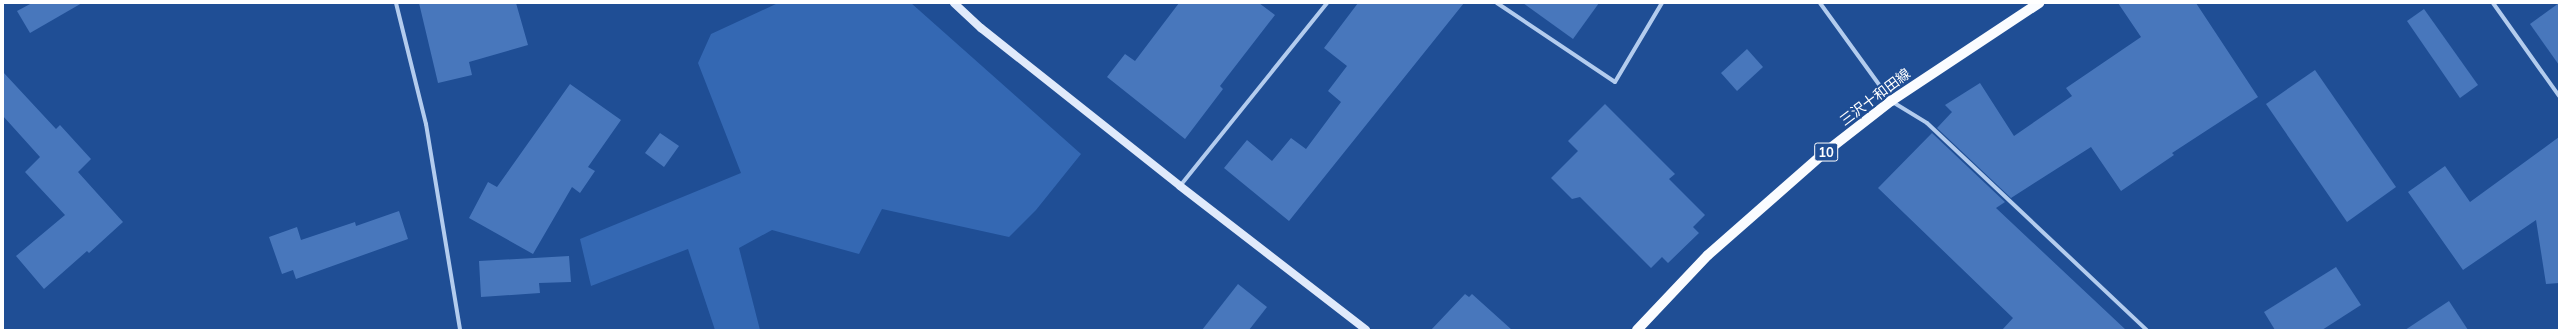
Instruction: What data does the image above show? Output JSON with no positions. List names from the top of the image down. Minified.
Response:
{"streets":{"main road":["三沢十和田線","10"]}}
